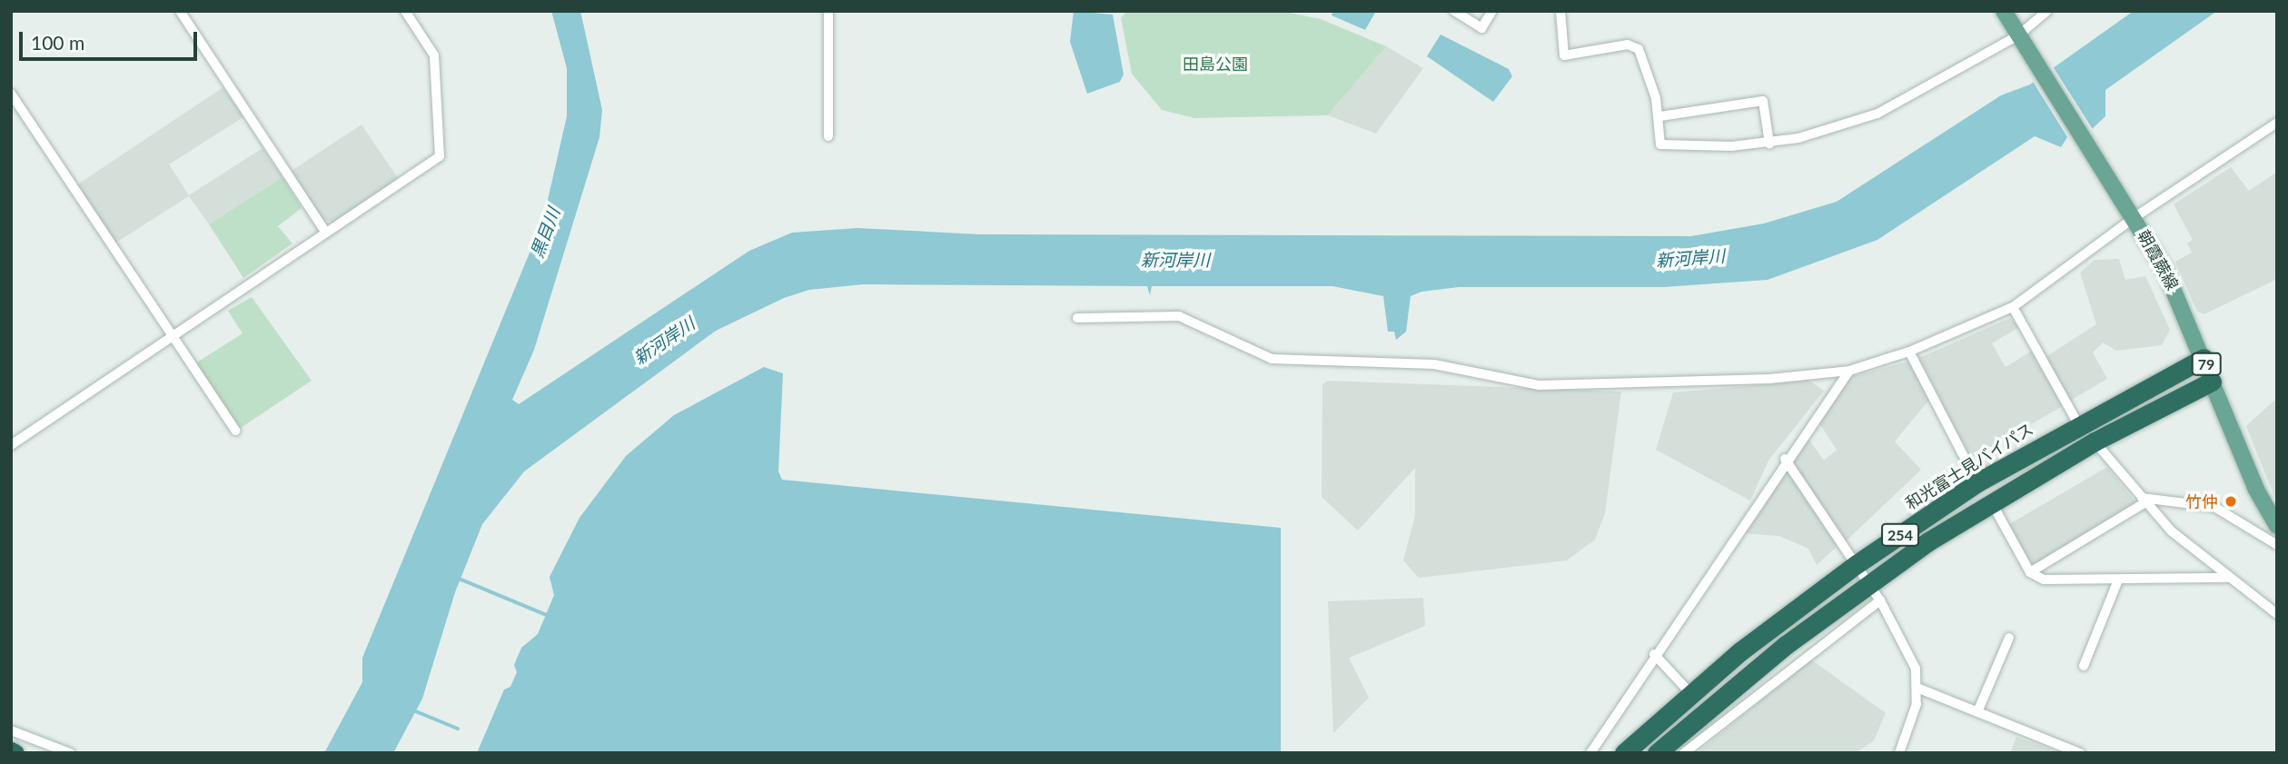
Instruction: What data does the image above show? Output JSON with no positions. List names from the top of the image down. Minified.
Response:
{"streets":{"highway":["和光富士見バイパス","254"],"main road":["朝霞蕨線","79"]},"crossings":[["朝霞蕨線","和光富士見バイパス"],["朝霞蕨線","254"]],"water":["黒目川","新河岸川"],"parks":["田島公園"],"places":["竹仲"],"scale_bar":"100 m"}
